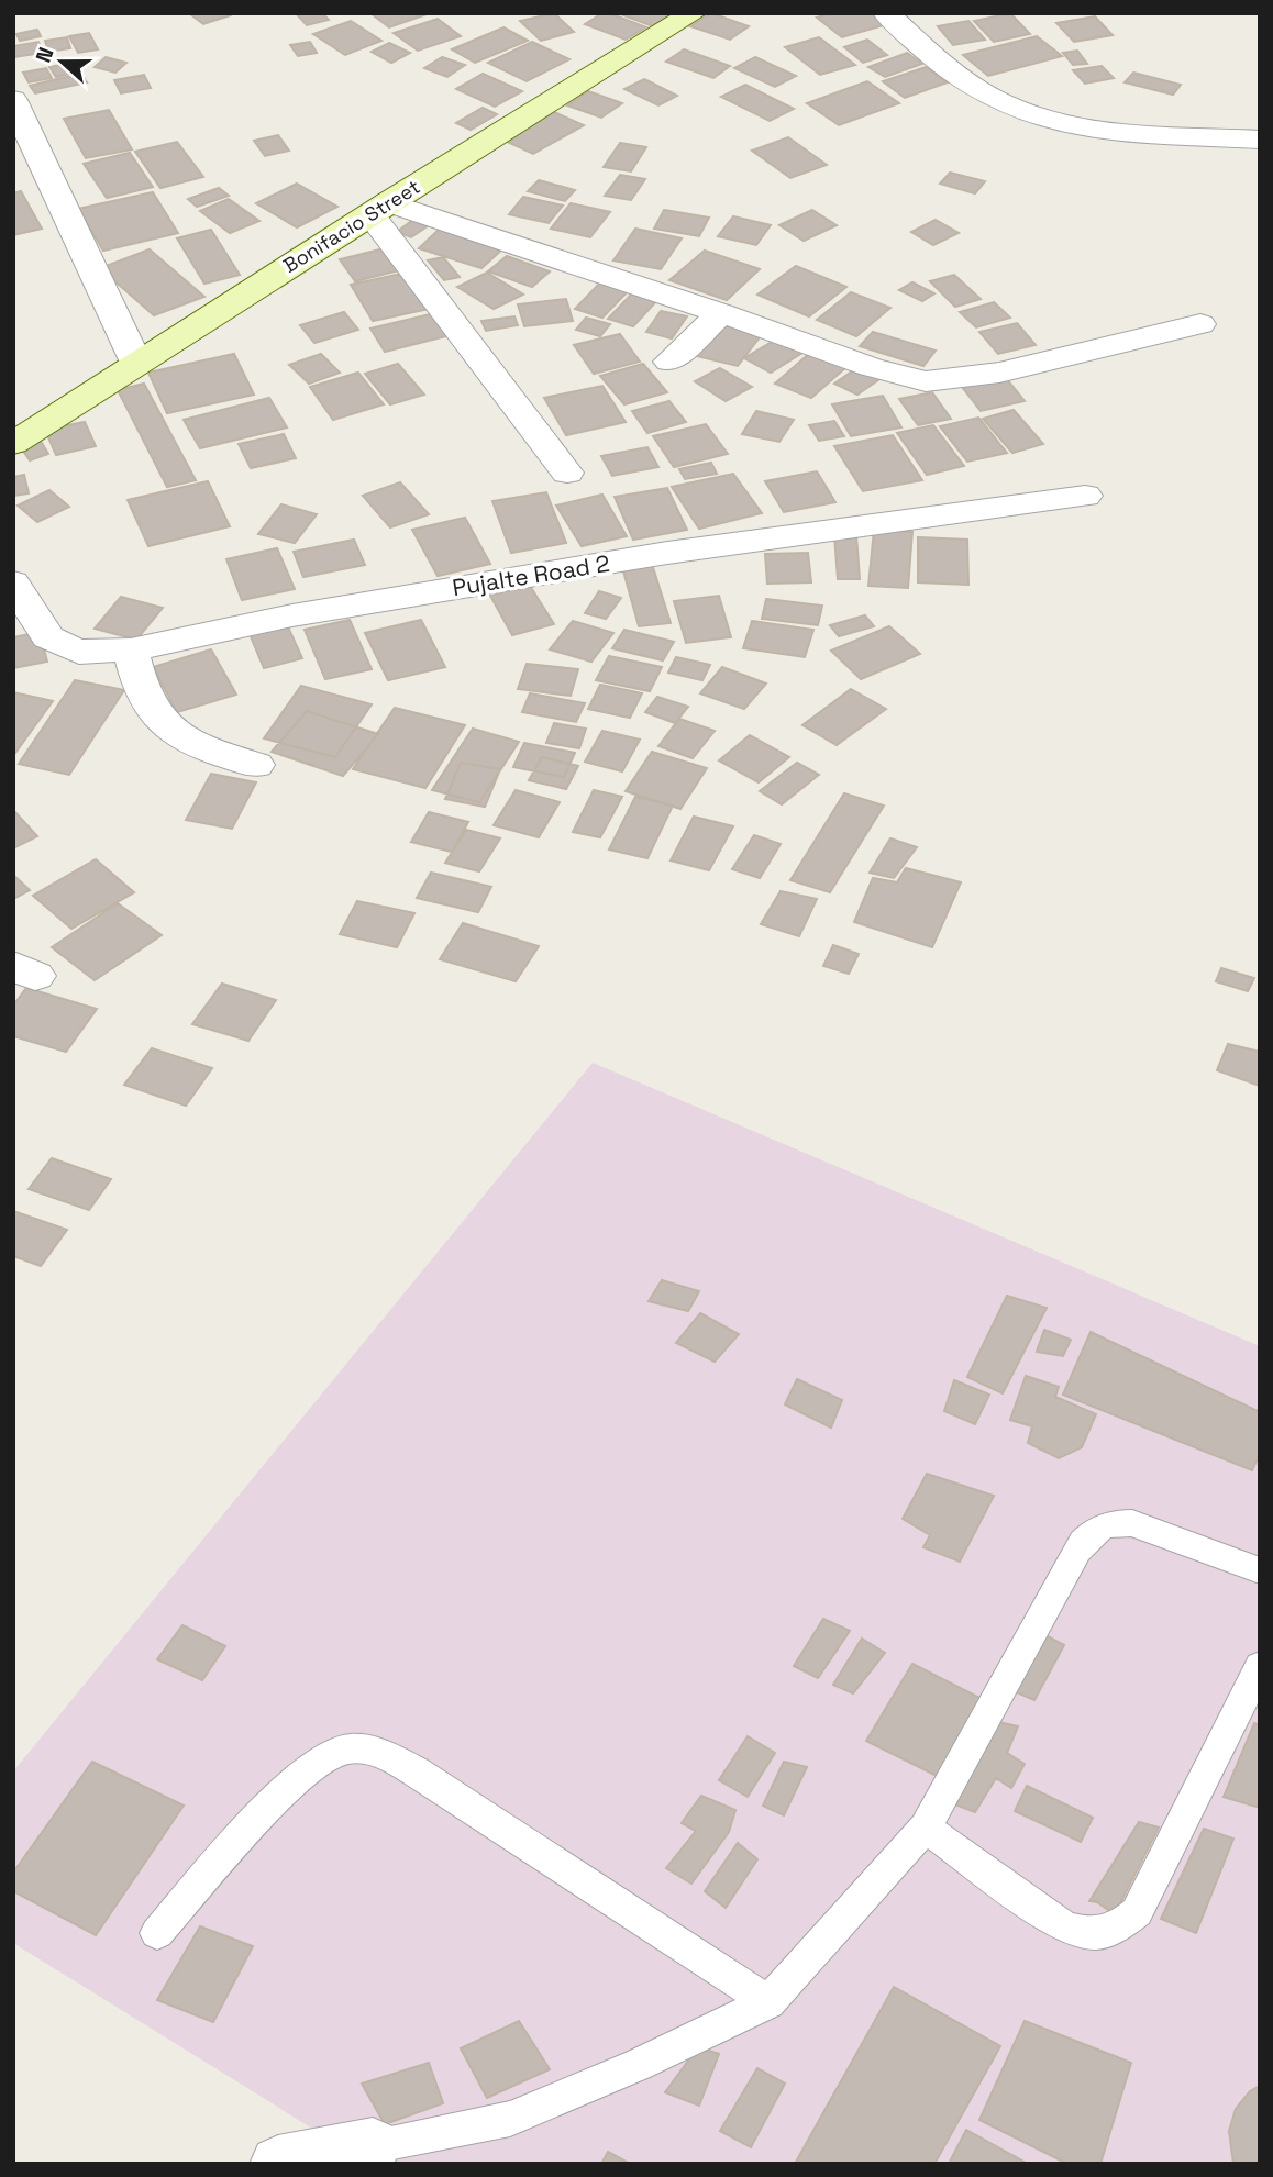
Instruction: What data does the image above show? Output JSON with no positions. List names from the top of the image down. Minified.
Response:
{"streets":{"street":["Bonifacio Street","Pujalte Road 2"]},"north":"left"}
